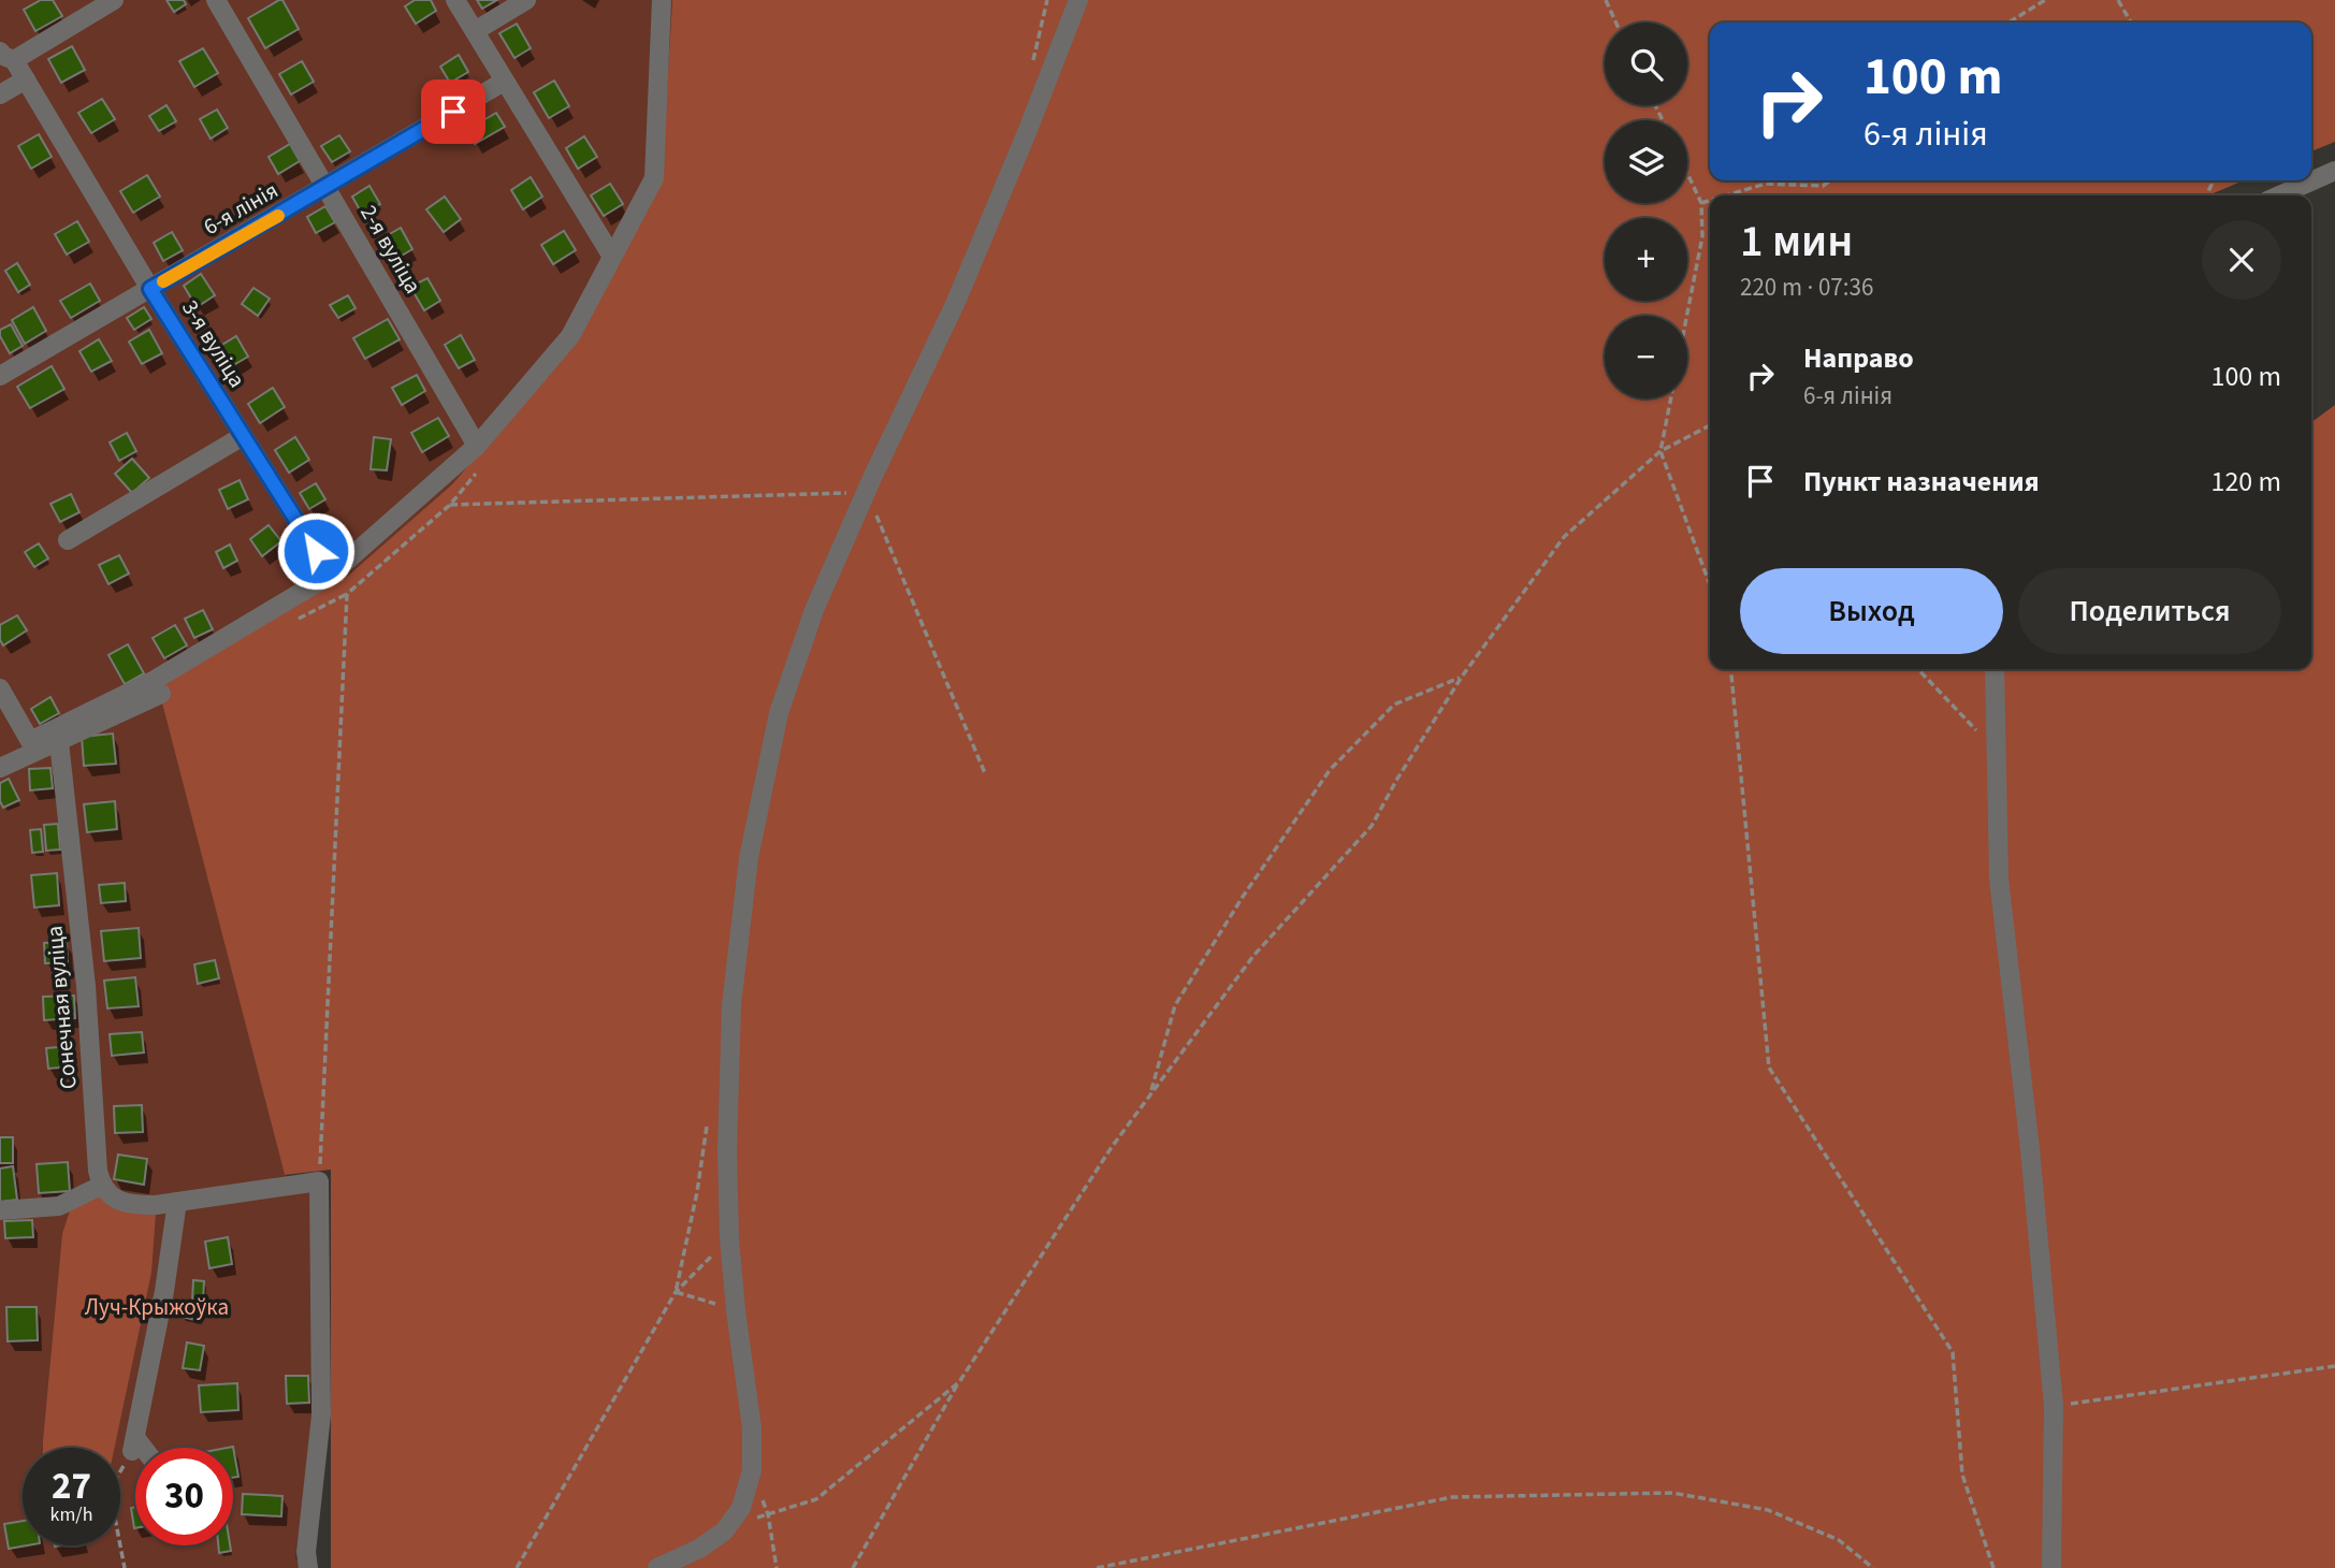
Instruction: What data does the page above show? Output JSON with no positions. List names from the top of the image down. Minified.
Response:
{"streets":{"street":["6-я лінія","2-я вуліца","3-я вуліца","Сонечная вуліца"]},"crossings":[["6-я лінія","2-я вуліца"],["6-я лінія","3-я вуліца"]],"parks":["Луч-Крыжоўка"],"page":{"map_buttons":["+","−"],"turn":["100 m","6-я лінія"],"heading":["1 мин","220 m · 07:36"],"list":[{"name":"Направо","note":"6-я лінія","value":"100 m"},{"name":"Пункт назначения","value":"120 m"}],"buttons":["Выход","Поделиться"],"speed":"27 km/h","limit":"30"}}
